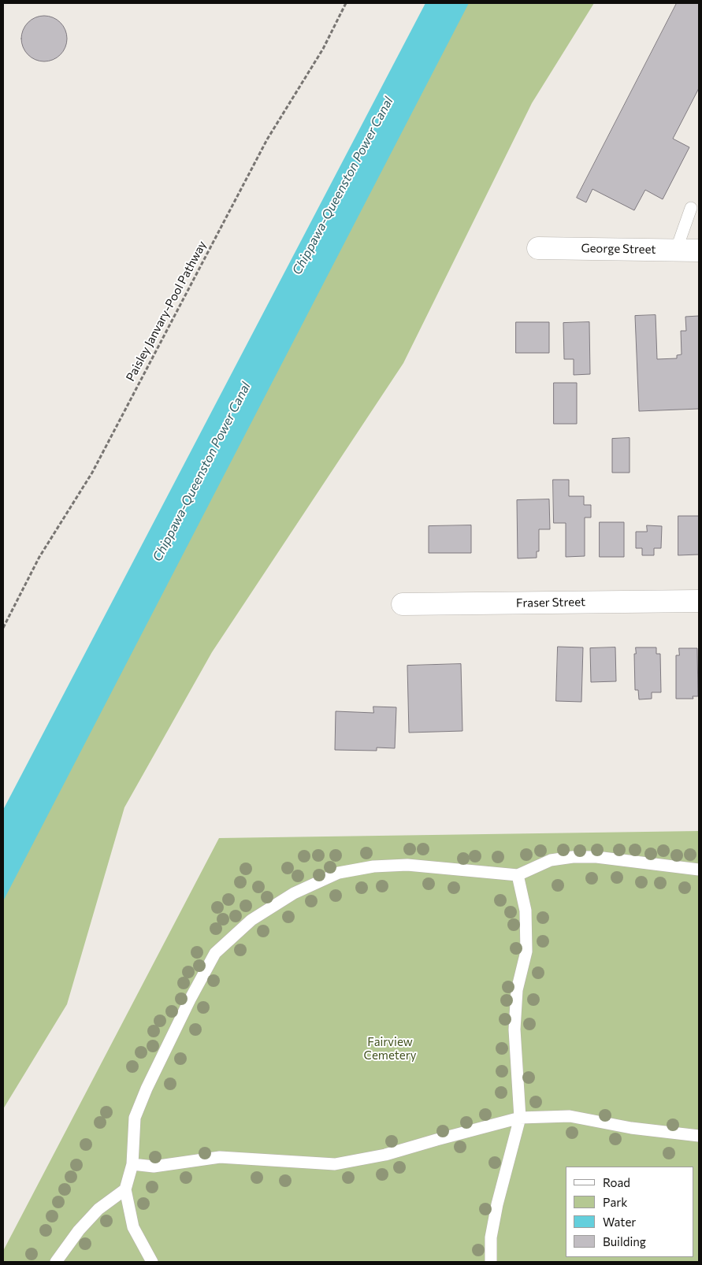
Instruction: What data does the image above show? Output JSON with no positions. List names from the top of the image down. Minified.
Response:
{"streets":{"street":["George Street","Fraser Street"],"path":["Paisley Janvary-Pool Pathway"]},"water":["Chippawa-Queenston Power Canal"],"parks":["Fairview Cemetery"],"legend":["Road","Park","Water","Building"]}
